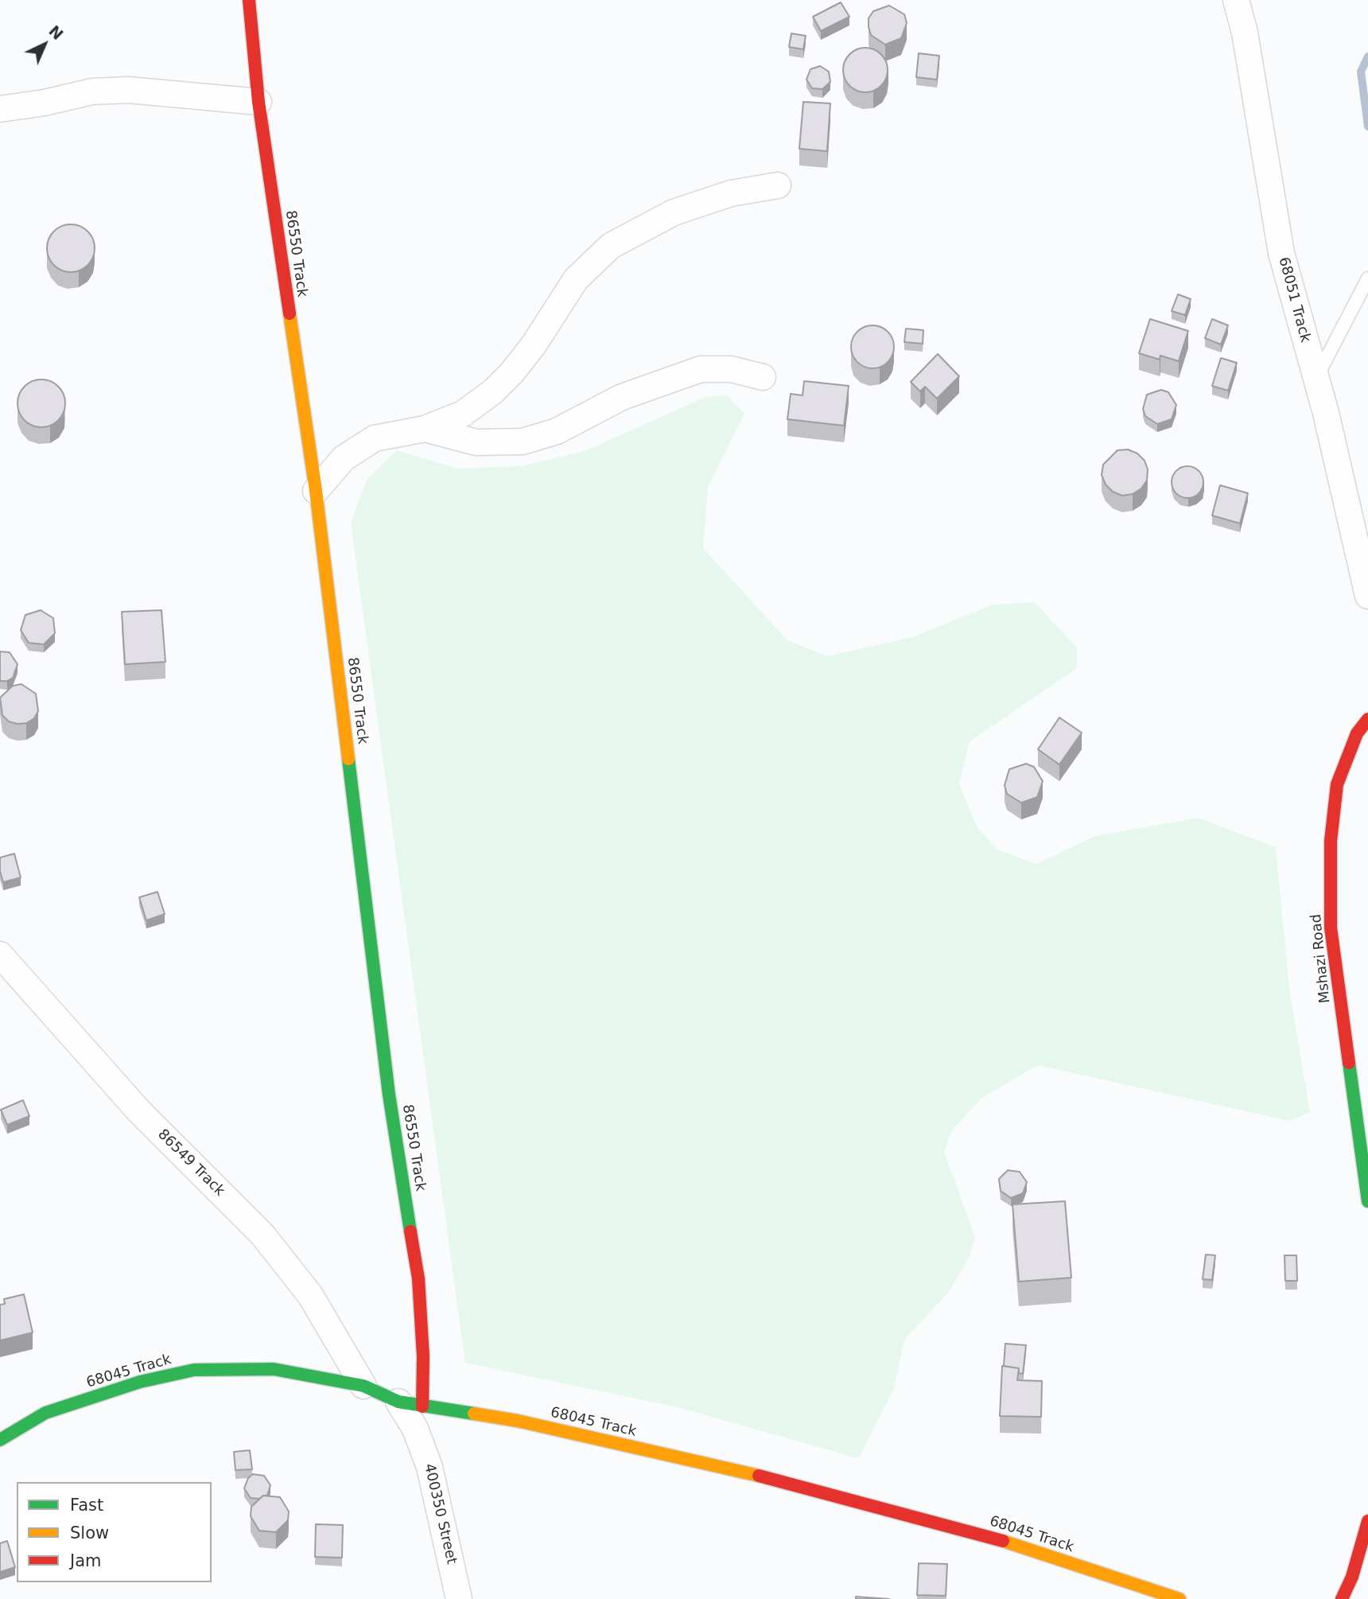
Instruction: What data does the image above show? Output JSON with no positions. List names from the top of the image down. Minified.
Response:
{"streets":{"street":["86550 Track","68051 Track","Mshazi Road","86549 Track","68045 Track","400350 Street"]},"crossings":[["86550 Track","68045 Track"],["86550 Track","400350 Street"],["86549 Track","68045 Track"],["68045 Track","400350 Street"]],"legend":["Fast","Slow","Jam"],"north":"top right"}
